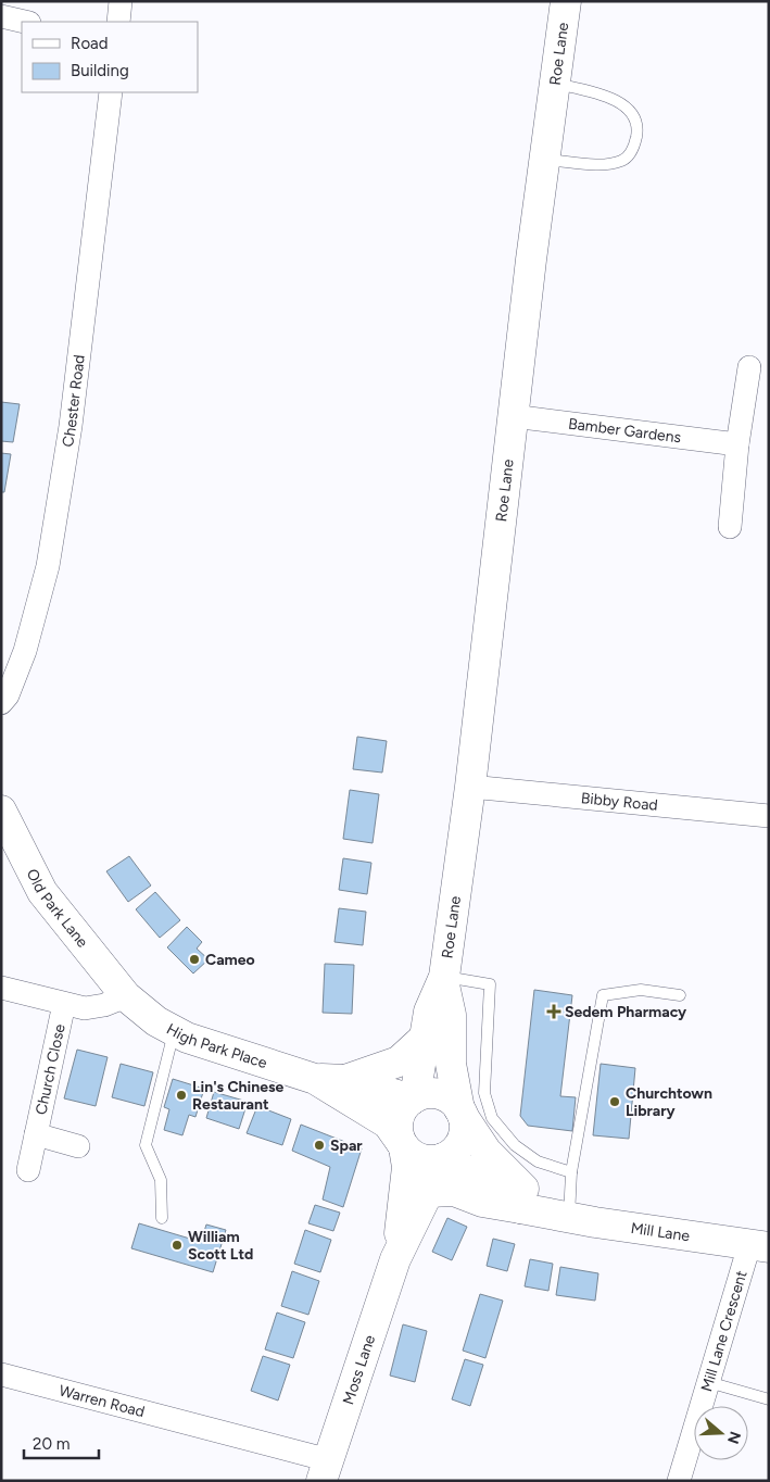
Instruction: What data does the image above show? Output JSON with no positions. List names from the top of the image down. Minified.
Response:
{"streets":{"main road":["Roe Lane","Old Park Lane","High Park Place","Mill Lane","Moss Lane"],"street":["Chester Road","Bamber Gardens","Bibby Road","Church Close","Mill Lane Crescent","Warren Road"]},"crossings":[["Roe Lane","Bamber Gardens"],["Roe Lane","Bibby Road"],["Roe Lane","High Park Place"],["Roe Lane","Moss Lane"],["Old Park Lane","High Park Place"],["High Park Place","Moss Lane"],["Mill Lane","Mill Lane Crescent"],["Mill Lane","Moss Lane"],["Moss Lane","Warren Road"]],"places":{"other":["Cameo","Lin's Chinese Restaurant","Churchtown Library","Spar","William Scott Ltd"],"health":["Sedem Pharmacy"]},"legend":["Road","Building"],"scale_bar":"20 m","north":"right"}
